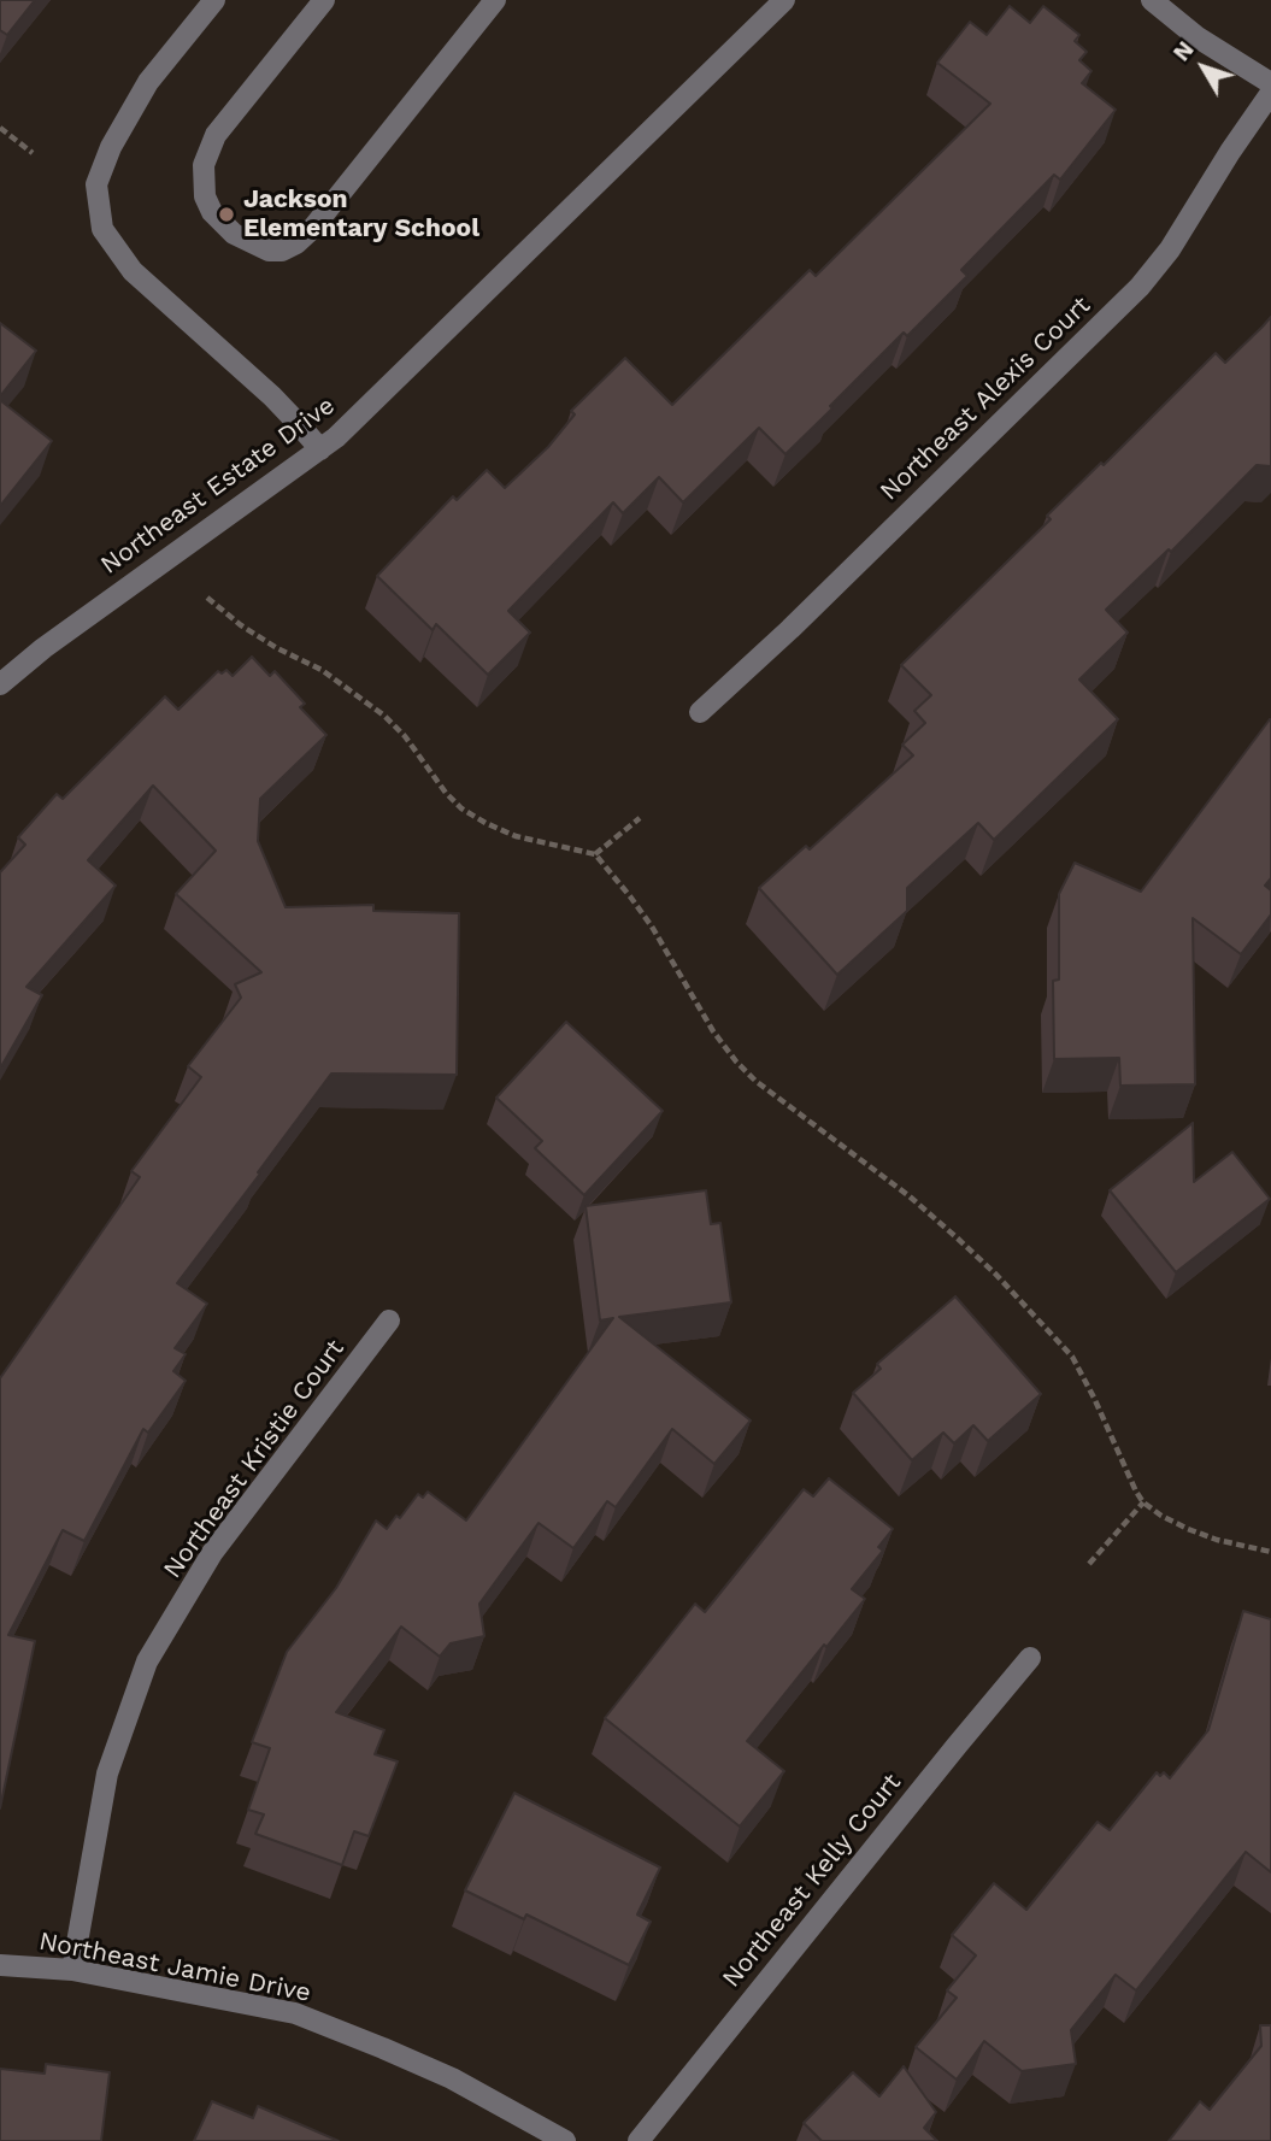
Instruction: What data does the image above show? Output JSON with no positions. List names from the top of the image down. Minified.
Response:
{"streets":{"street":["Northeast Alexis Court","Northeast Estate Drive","Northeast Kristie Court","Northeast Kelly Court","Northeast Jamie Drive"]},"crossings":[["Northeast Kristie Court","Northeast Jamie Drive"]],"places":["Jackson Elementary School"],"north":"top left"}
